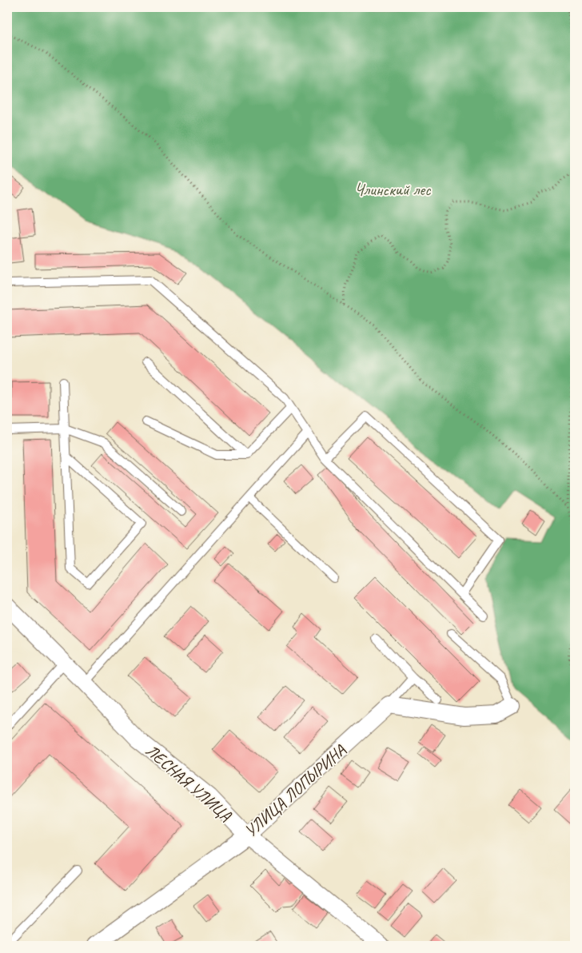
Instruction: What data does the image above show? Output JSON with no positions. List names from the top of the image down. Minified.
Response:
{"streets":{"street":["ЛЕСНАЯ УЛИЦА","УЛИЦА ЛОПЫРИНА"]},"crossings":[["ЛЕСНАЯ УЛИЦА","УЛИЦА ЛОПЫРИНА"]],"parks":["Члинский лес"]}
